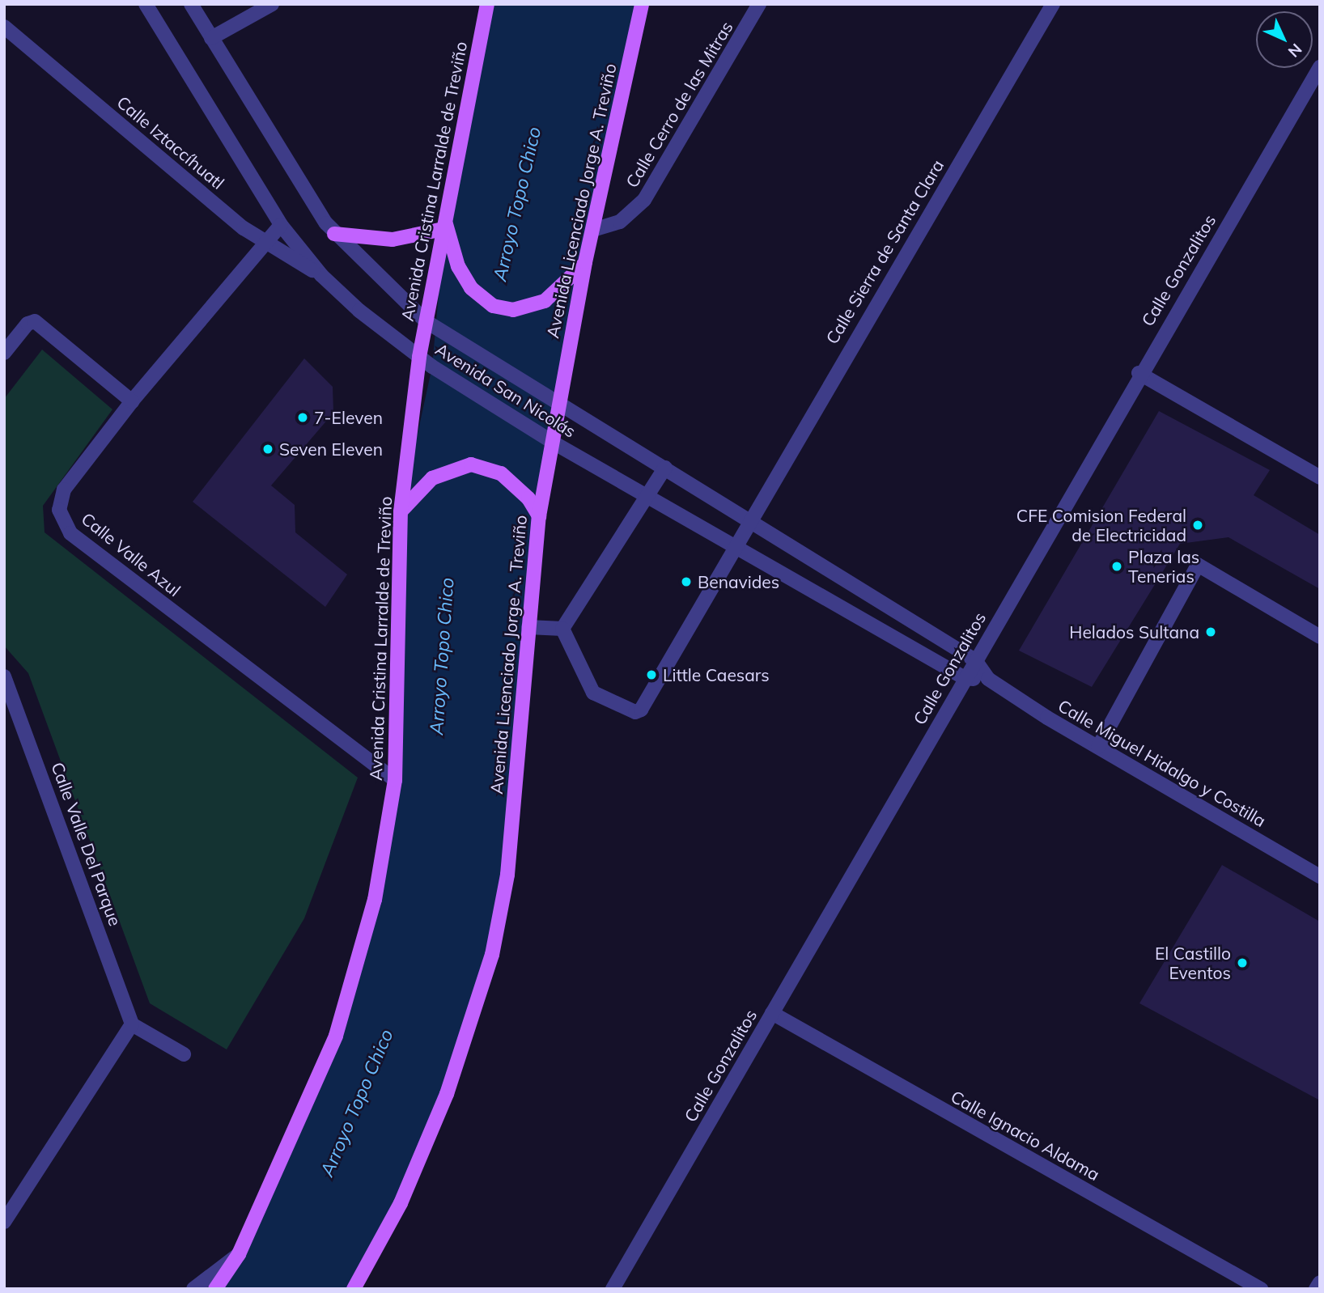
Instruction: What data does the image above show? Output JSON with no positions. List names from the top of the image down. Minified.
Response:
{"streets":{"main road":["Avenida Cristina Larralde de Treviño","Avenida Licenciado Jorge A. Treviño"],"street":["Calle Cerro de las Mitras","Calle Iztaccíhuatl","Calle Sierra de Santa Clara","Calle Gonzalitos","Avenida San Nicolás","Calle Valle Azul","Calle Miguel Hidalgo y Costilla","Calle Valle Del Parque","Calle Ignacio Aldama"]},"crossings":[["Calle Cerro de las Mitras","Avenida Licenciado Jorge A. Treviño"],["Calle Iztaccíhuatl","Avenida San Nicolás"],["Calle Iztaccíhuatl","Calle Valle Azul"],["Avenida Cristina Larralde de Treviño","Avenida San Nicolás"],["Avenida Cristina Larralde de Treviño","Calle Valle Azul"],["Avenida Licenciado Jorge A. Treviño","Avenida San Nicolás"],["Calle Sierra de Santa Clara","Avenida San Nicolás"],["Calle Gonzalitos","Avenida San Nicolás"],["Calle Gonzalitos","Calle Miguel Hidalgo y Costilla"],["Calle Gonzalitos","Calle Ignacio Aldama"],["Avenida San Nicolás","Calle Valle Azul"],["Avenida San Nicolás","Calle Miguel Hidalgo y Costilla"]],"water":["Arroyo Topo Chico"],"places":["7-Eleven","Seven Eleven","CFE Comision Federal de Electricidad","Plaza las Tenerias","Benavides","Helados Sultana","Little Caesars","El Castillo Eventos"],"north":"bottom right"}
